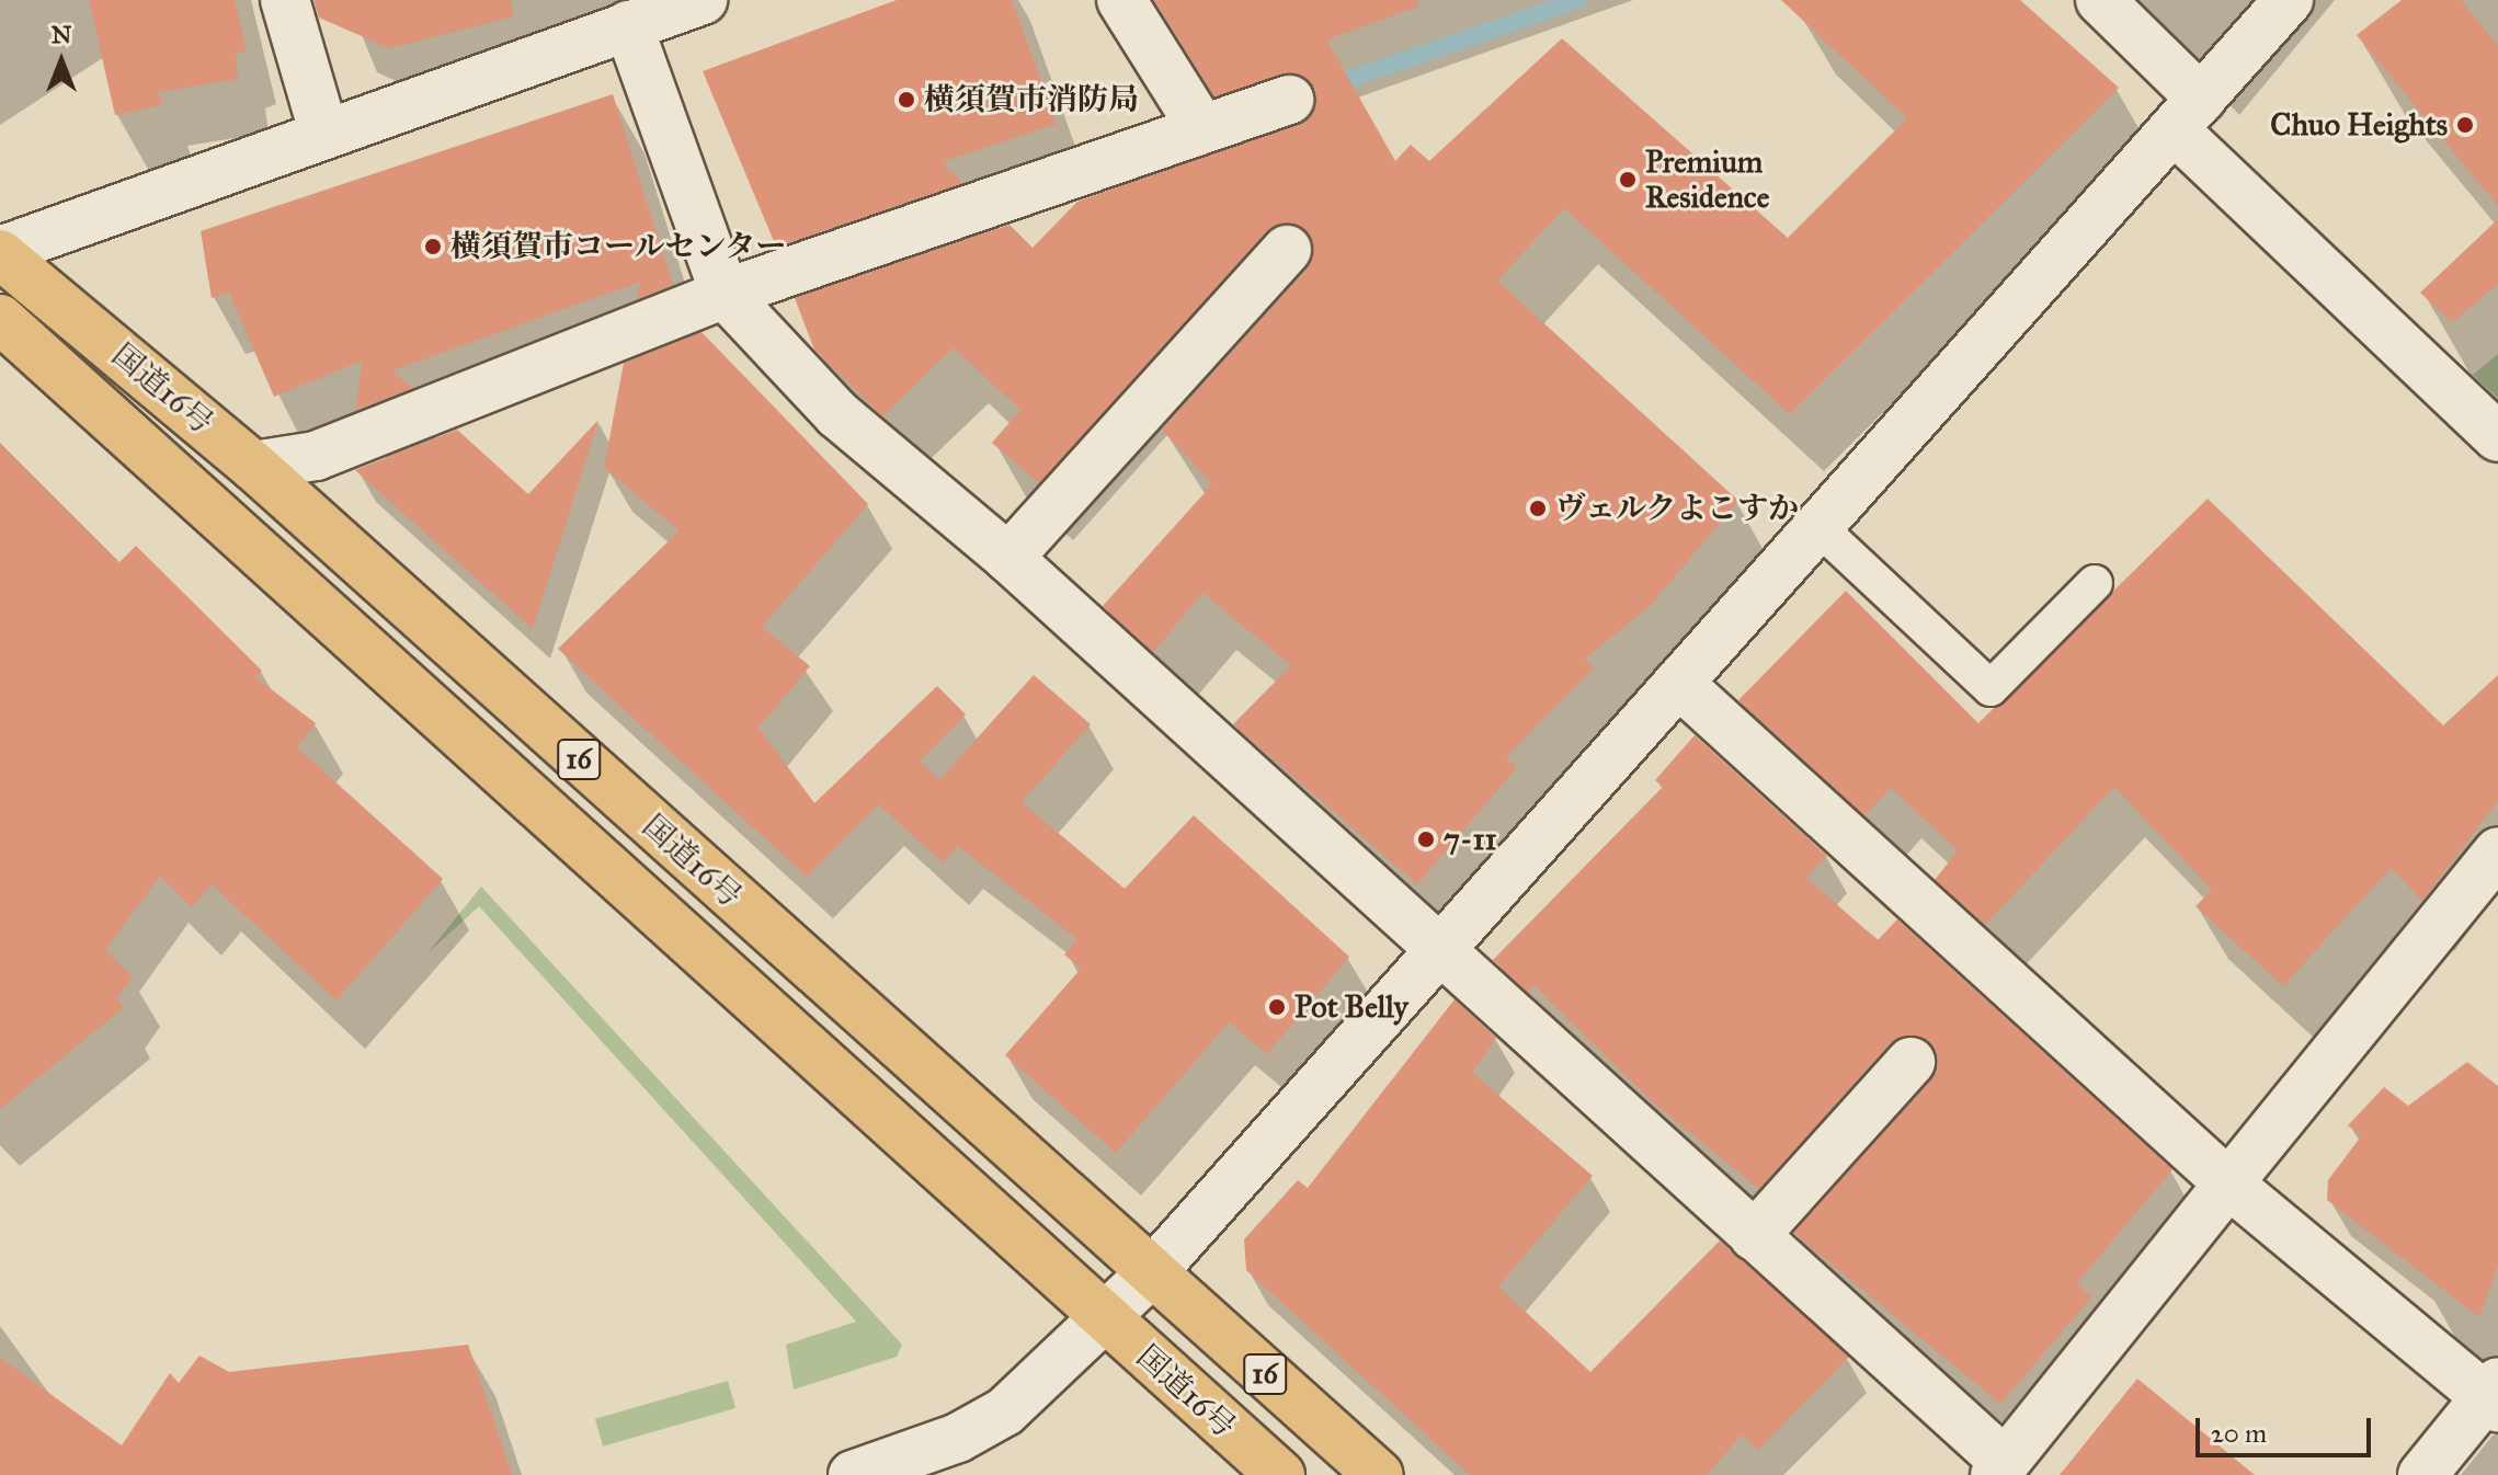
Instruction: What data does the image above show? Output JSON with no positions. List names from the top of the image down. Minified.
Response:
{"streets":{"highway":["国道16号","16"]},"places":["横須賀市消防局","Chuo Heights","Premium Residence","横須賀市コールセンター","ヴェルクよこすか","7-11","Pot Belly"],"scale_bar":"20 m","north":"top"}
